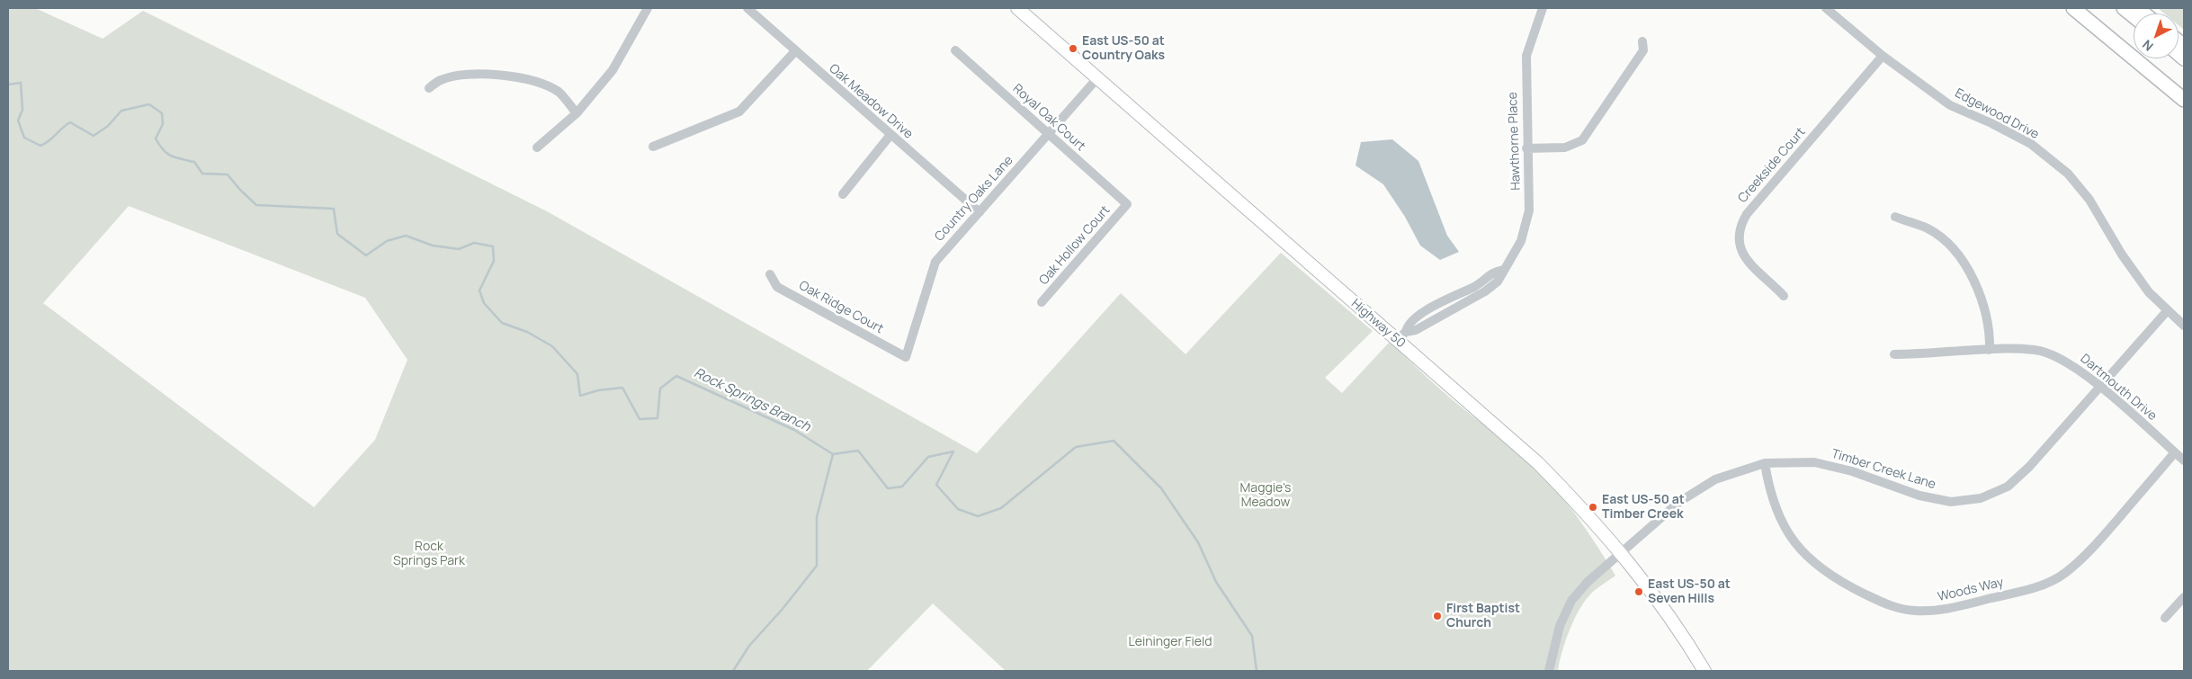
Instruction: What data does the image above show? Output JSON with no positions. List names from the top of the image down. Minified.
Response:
{"streets":{"main road":["Highway 50"],"street":["Oak Meadow Drive","Edgewood Drive","Royal Oak Court","Hawthorne Place","Creekside Court","Country Oaks Lane","Oak Hollow Court","Oak Ridge Court","Dartmouth Drive","Timber Creek Lane","Woods Way"]},"crossings":[["Oak Meadow Drive","Country Oaks Lane"],["Edgewood Drive","Creekside Court"],["Edgewood Drive","Timber Creek Lane"],["Royal Oak Court","Country Oaks Lane"],["Royal Oak Court","Oak Hollow Court"],["Hawthorne Place","Highway 50"],["Country Oaks Lane","Oak Ridge Court"],["Country Oaks Lane","Highway 50"],["Highway 50","Timber Creek Lane"],["Dartmouth Drive","Timber Creek Lane"],["Dartmouth Drive","Woods Way"],["Timber Creek Lane","Woods Way"]],"water":["Rock Springs Branch"],"parks":["Maggie's Meadow","Rock Springs Park","Leininger Field"],"places":["East US-50 at Country Oaks","East US-50 at Timber Creek","East US-50 at Seven Hills","First Baptist Church"],"north":"bottom left"}
